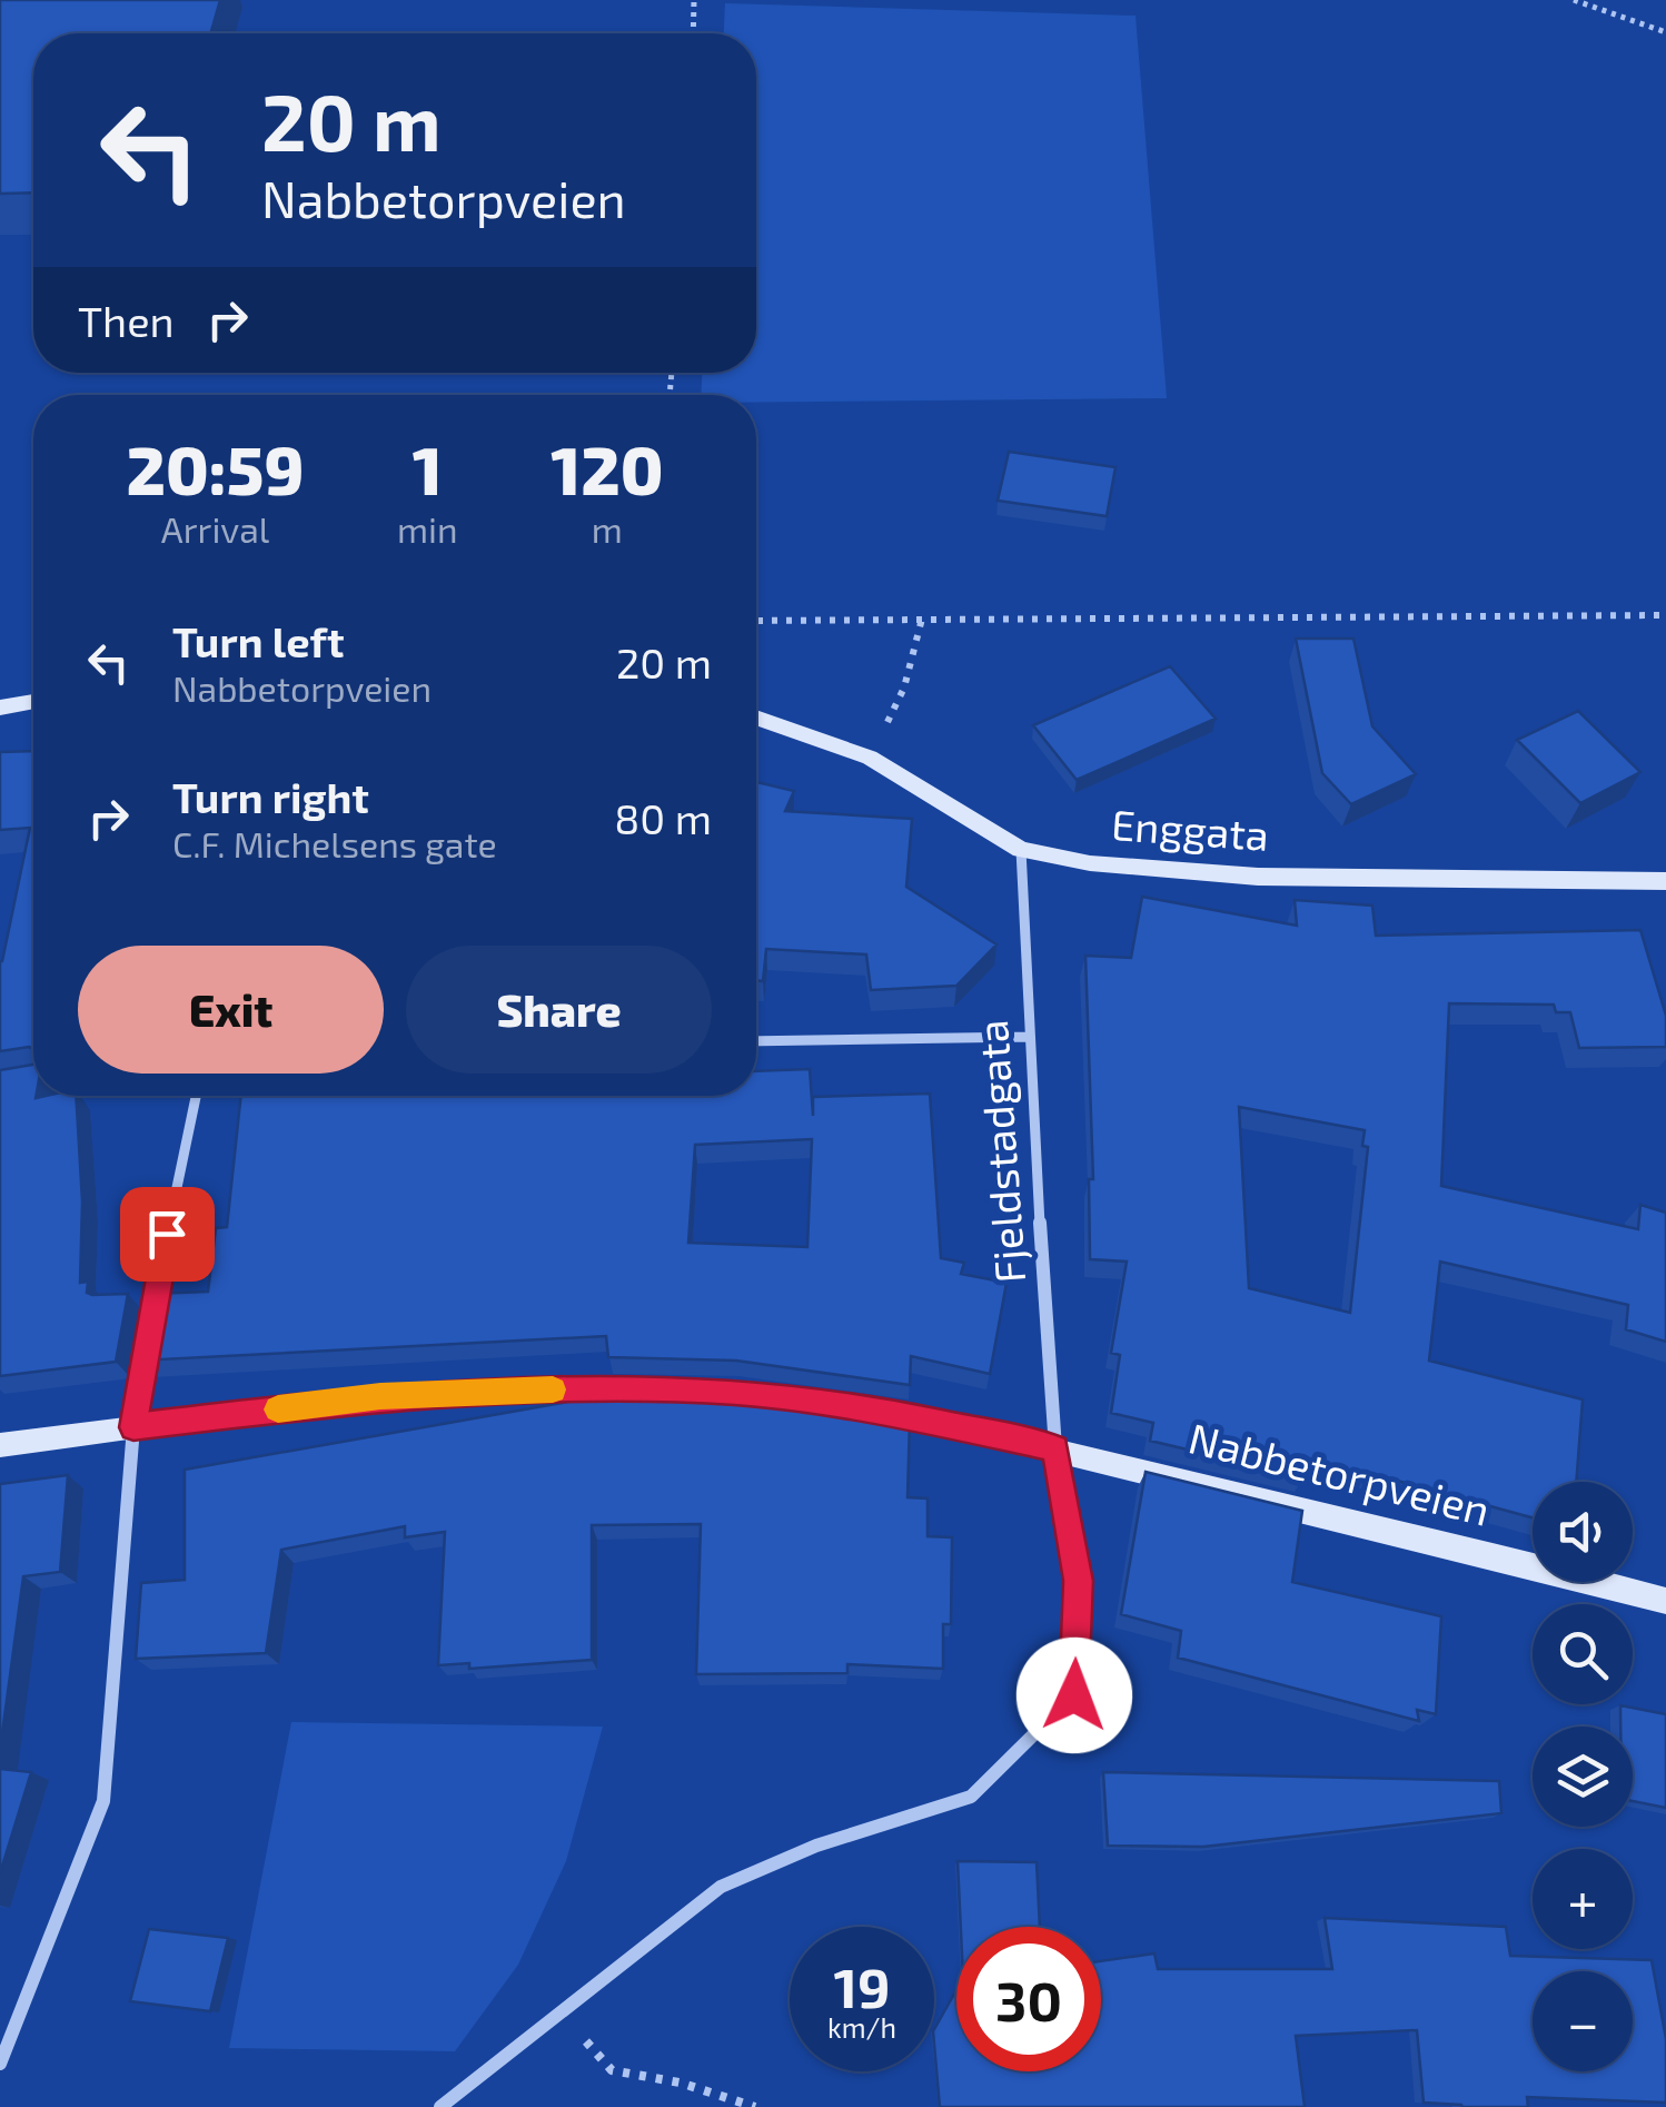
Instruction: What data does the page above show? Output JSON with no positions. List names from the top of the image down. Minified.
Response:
{"streets":{"main road":["Enggata","Nabbetorpveien"],"street":["Fjeldstadgata"]},"crossings":[["Enggata","Fjeldstadgata"],["Fjeldstadgata","Nabbetorpveien"]],"page":{"turn":["20 m","Nabbetorpveien"],"then":"Then","eta":["20:59","Arrival","1","min","120","m"],"list":[{"name":"Turn left","note":"Nabbetorpveien","value":"20 m"},{"name":"Turn right","note":"C.F. Michelsens gate","value":"80 m"}],"buttons":["Exit","Share"],"map_buttons":["+","−"],"speed":"19 km/h","limit":"30"}}
